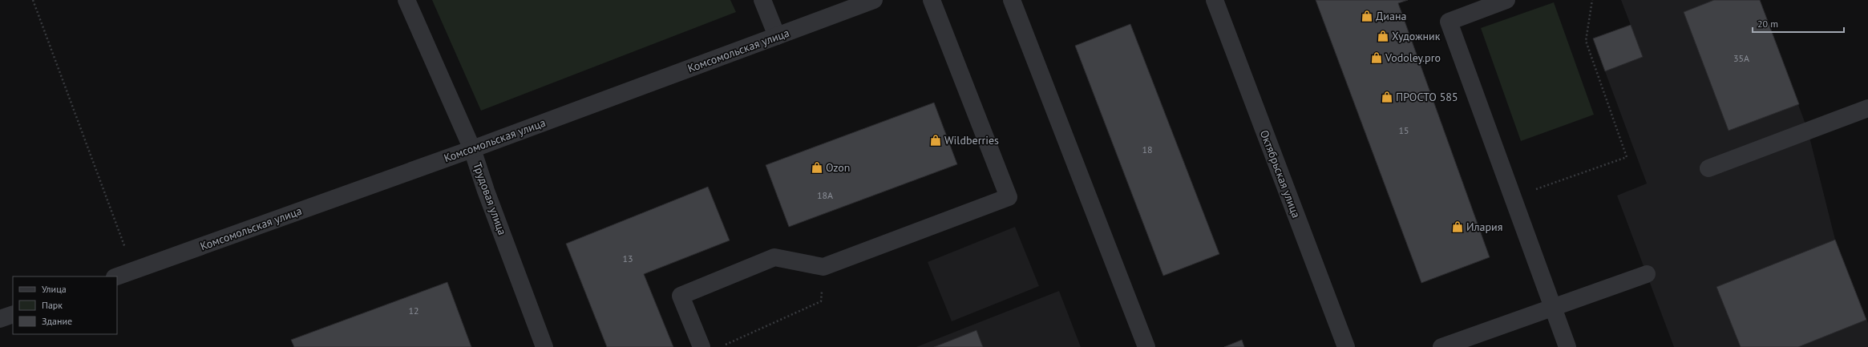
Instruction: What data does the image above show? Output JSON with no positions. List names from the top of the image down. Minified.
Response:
{"streets":{"street":["Комсомольская улица","Октябрьская улица","Трудовая улица"]},"crossings":[["Комсомольская улица","Трудовая улица"]],"places":{"shop":["Диана","Художник","Vodoley.pro","ПРОСТО 585","Wildberries","Ozon","Илария"]},"house_numbers":["35А","15","18","18А","13","12"],"legend":["Улица","Парк","Здание"],"scale_bar":"20 m"}
